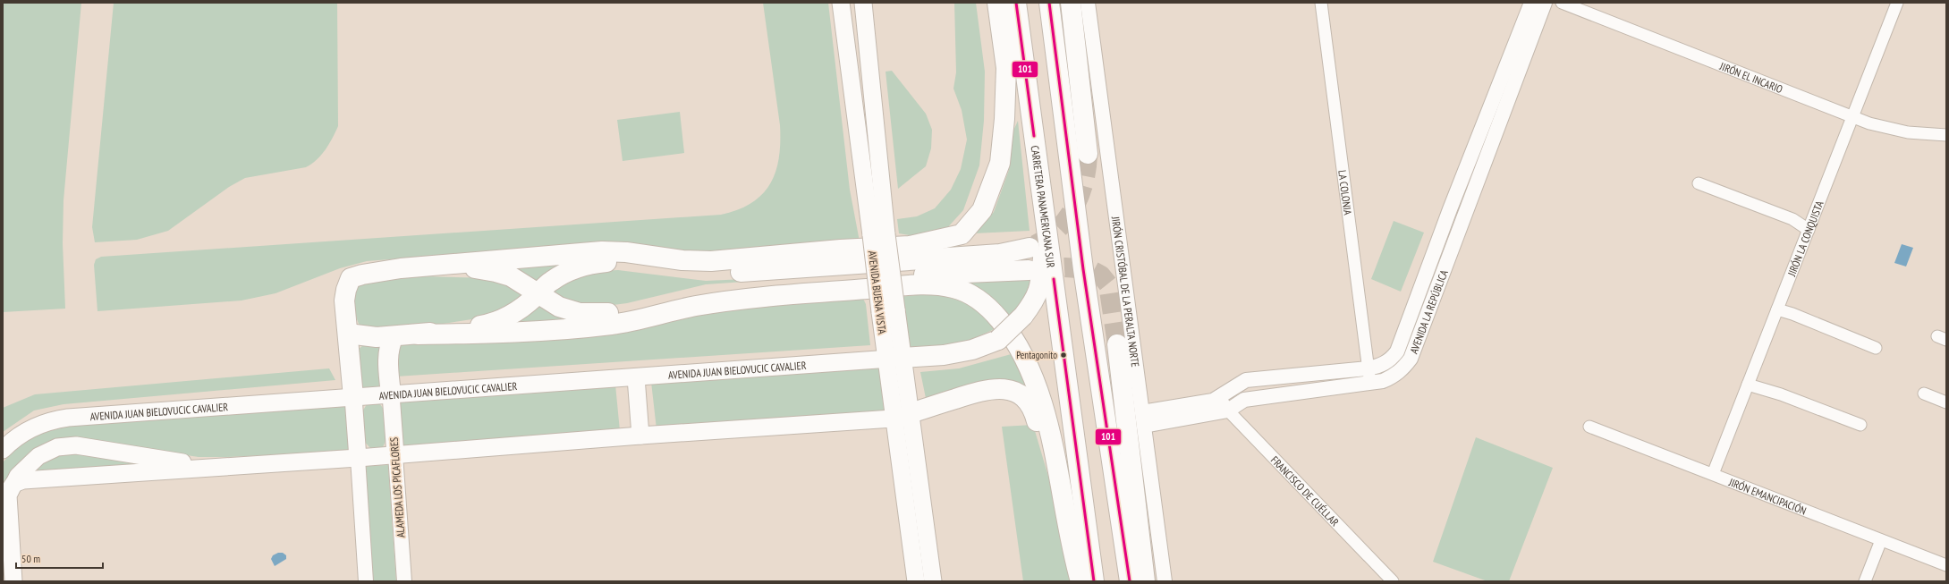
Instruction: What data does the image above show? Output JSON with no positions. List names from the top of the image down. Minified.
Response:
{"streets":{"highway":["CARRETERA PANAMERICANA SUR"],"main road":["AVENIDA BUENA VISTA","AVENIDA JUAN BIELOVUCIC CAVALIER","ALAMEDA LOS PICAFLORES"],"street":["JIRÓN EL INCARIO","LA COLONIA","JIRÓN LA CONQUISTA","JIRÓN CRISTÓBAL DE LA PERALTA NORTE","AVENIDA LA REPÚBLICA","FRANCISCO DE CUÉLLAR","JIRÓN EMANCIPACIÓN"]},"crossings":[["JIRÓN EL INCARIO","JIRÓN LA CONQUISTA"],["LA COLONIA","AVENIDA LA REPÚBLICA"],["JIRÓN LA CONQUISTA","JIRÓN EMANCIPACIÓN"],["AVENIDA BUENA VISTA","AVENIDA JUAN BIELOVUCIC CAVALIER"],["JIRÓN CRISTÓBAL DE LA PERALTA NORTE","AVENIDA LA REPÚBLICA"],["AVENIDA LA REPÚBLICA","FRANCISCO DE CUÉLLAR"],["AVENIDA JUAN BIELOVUCIC CAVALIER","ALAMEDA LOS PICAFLORES"]],"places":["Pentagonito"],"lines":["transit line 101"],"scale_bar":"50 m"}
